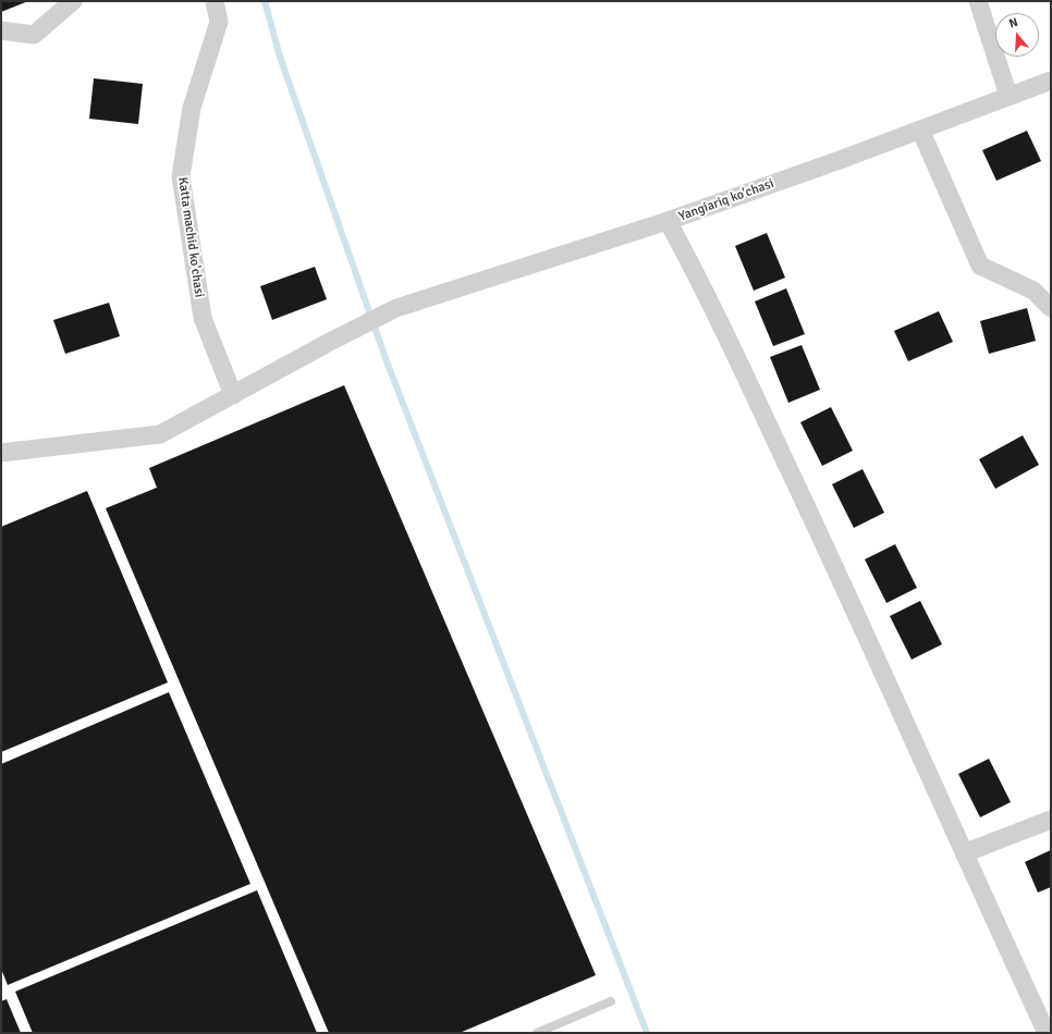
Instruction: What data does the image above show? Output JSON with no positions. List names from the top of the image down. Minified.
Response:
{"streets":{"street":["Yangiariq ko'chasi","Katta machid ko'chasi"]},"crossings":[["Yangiariq ko'chasi","Katta machid ko'chasi"]],"north":"top"}
